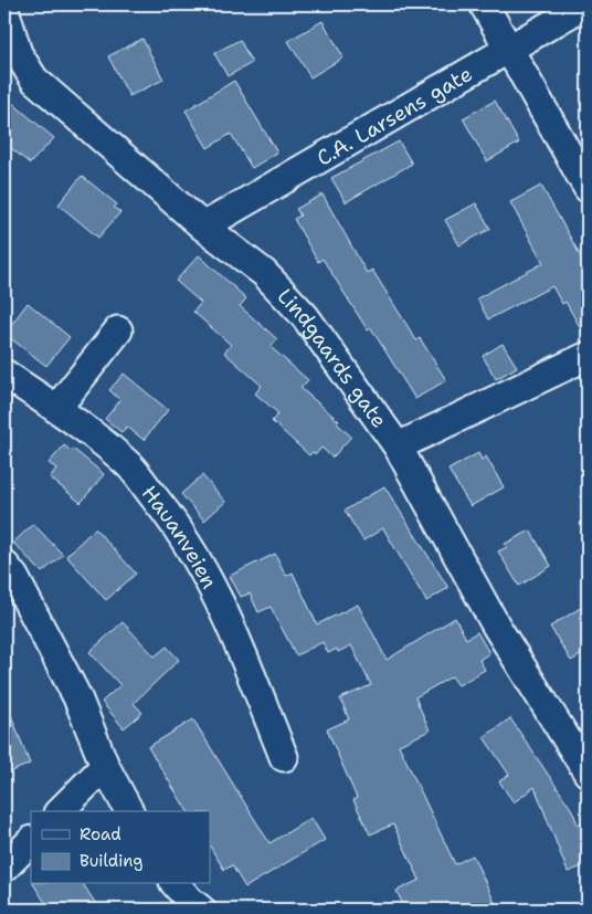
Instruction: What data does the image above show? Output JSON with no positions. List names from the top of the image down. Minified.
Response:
{"streets":{"street":["C.A. Larsens gate","Lindgaards gate","Hauanveien"]},"crossings":[["C.A. Larsens gate","Lindgaards gate"]],"legend":["Road","Building"]}
